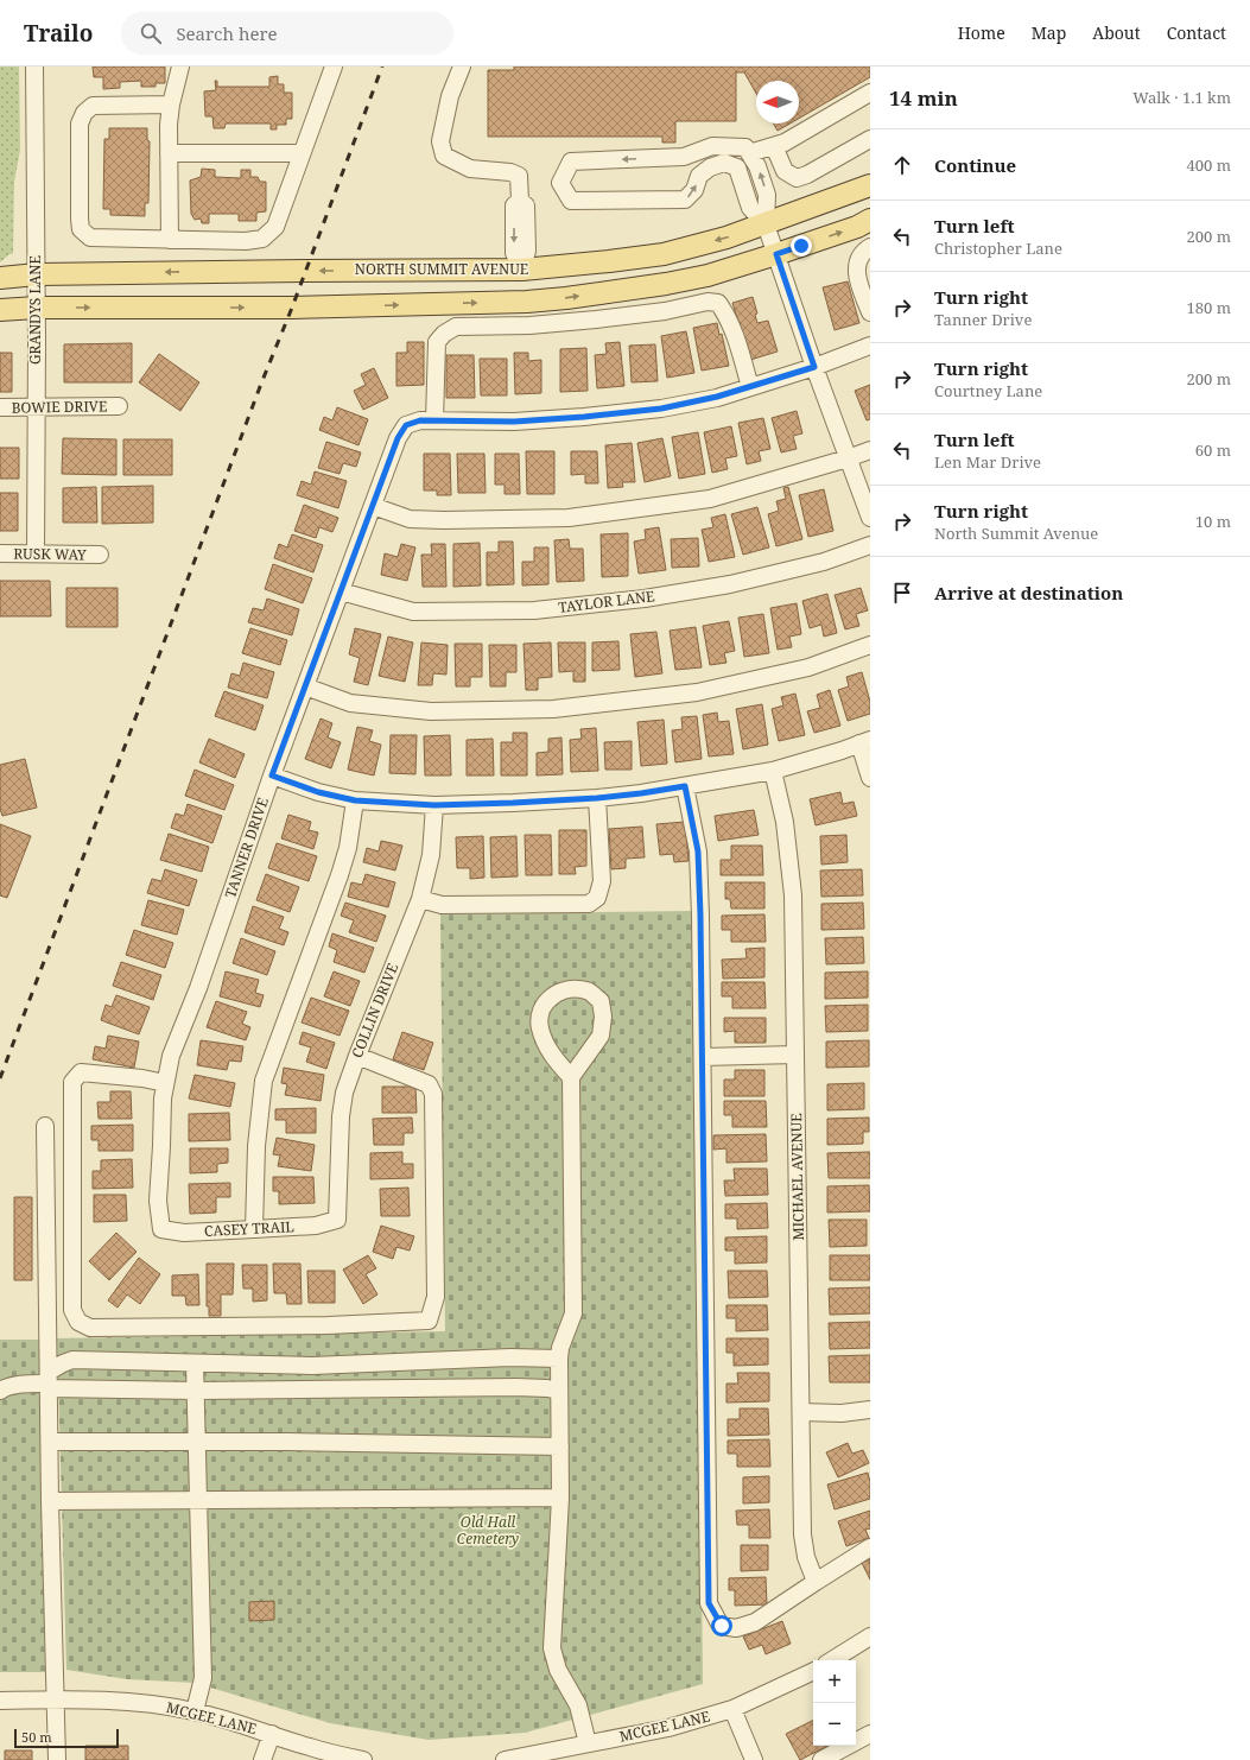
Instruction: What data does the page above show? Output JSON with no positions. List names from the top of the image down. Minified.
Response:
{"streets":{"main road":["NORTH SUMMIT AVENUE"],"street":["GRANDYS LANE","BOWIE DRIVE","RUSK WAY","TAYLOR LANE","TANNER DRIVE","COLLIN DRIVE","MICHAEL AVENUE","CASEY TRAIL","MCGEE LANE"]},"crossings":[["NORTH SUMMIT AVENUE","GRANDYS LANE"],["GRANDYS LANE","BOWIE DRIVE"],["GRANDYS LANE","RUSK WAY"],["TAYLOR LANE","TANNER DRIVE"],["TANNER DRIVE","CASEY TRAIL"],["COLLIN DRIVE","CASEY TRAIL"]],"parks":["Old Hall Cemetery"],"scale_bar":"50 m","north":"left","page":{"header":"Trailo","search":"Search here","nav":["Home","Map","About","Contact"],"heading":["14 min","Walk · 1.1 km"],"list":[["Continue","400 m"],["Turn left","Christopher Lane","200 m"],["Turn right","Tanner Drive","180 m"],["Turn right","Courtney Lane","200 m"],["Turn left","Len Mar Drive","60 m"],["Turn right","North Summit Avenue","10 m"],"Arrive at destination"],"map_buttons":["+","−"],"scale":"50 m"}}
